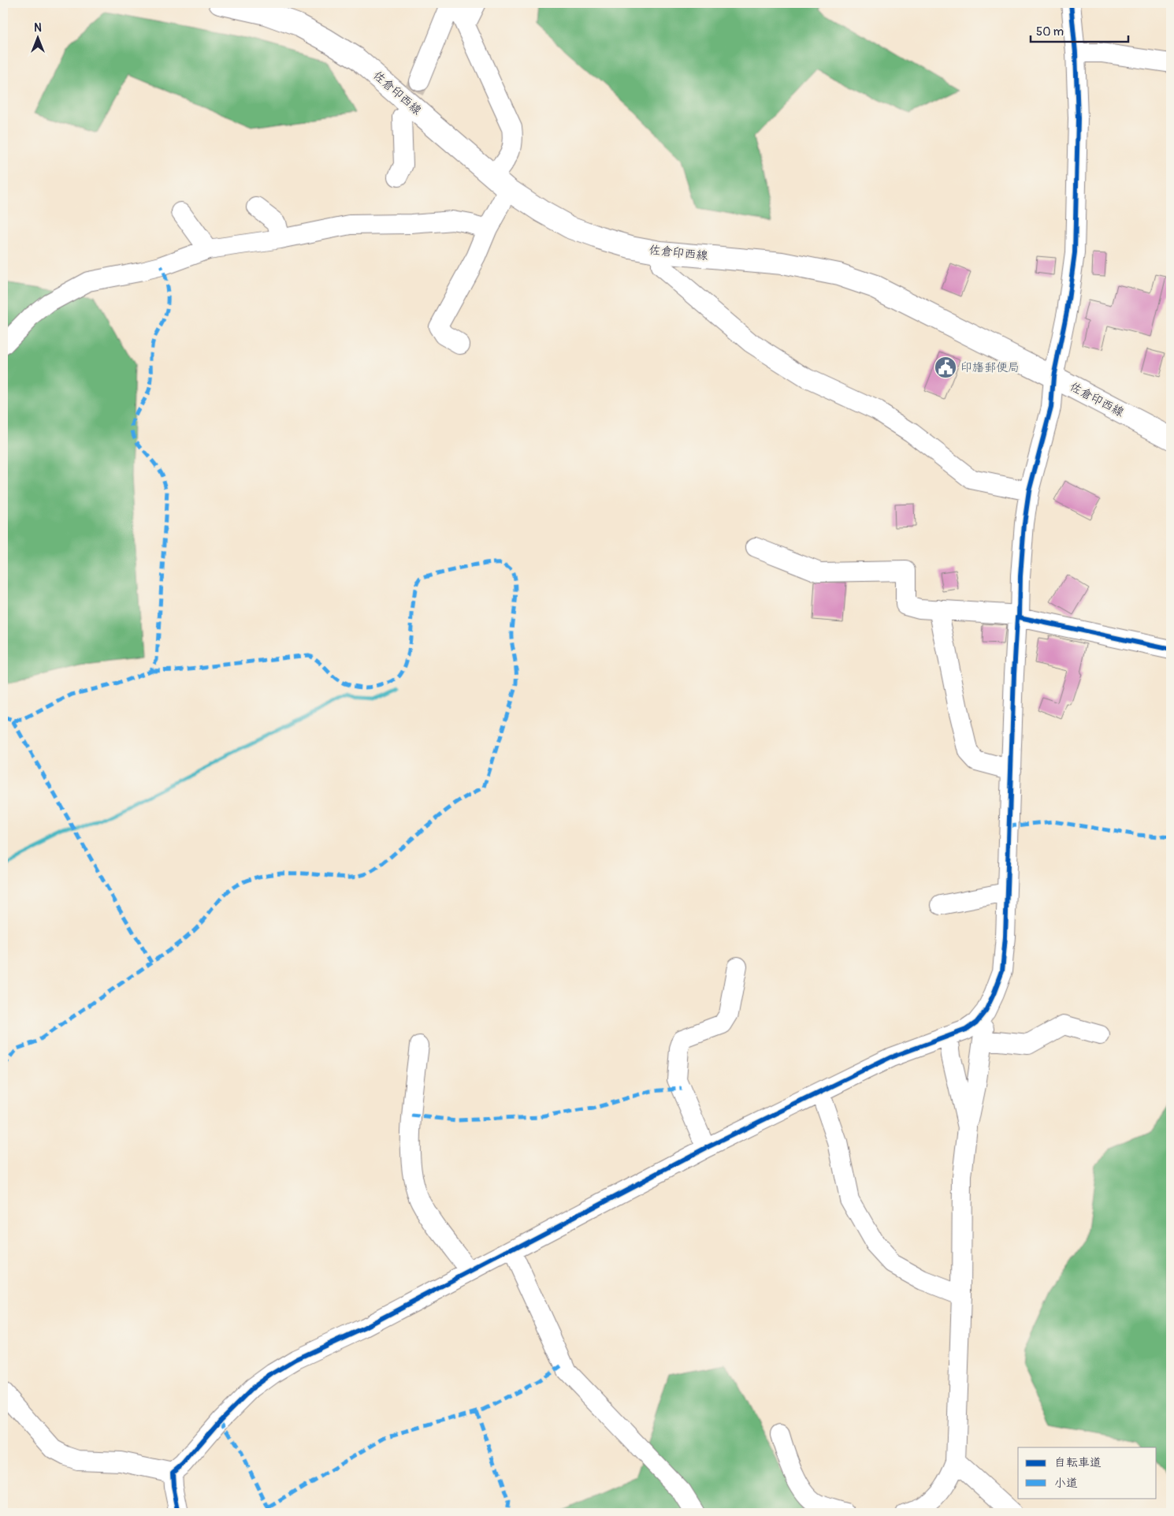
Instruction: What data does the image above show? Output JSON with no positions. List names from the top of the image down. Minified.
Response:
{"streets":{"main road":["佐倉印西線"]},"places":{"public building":["印旛郵便局"]},"legend":["自転車道","小道"],"scale_bar":"50 m","north":"top"}
